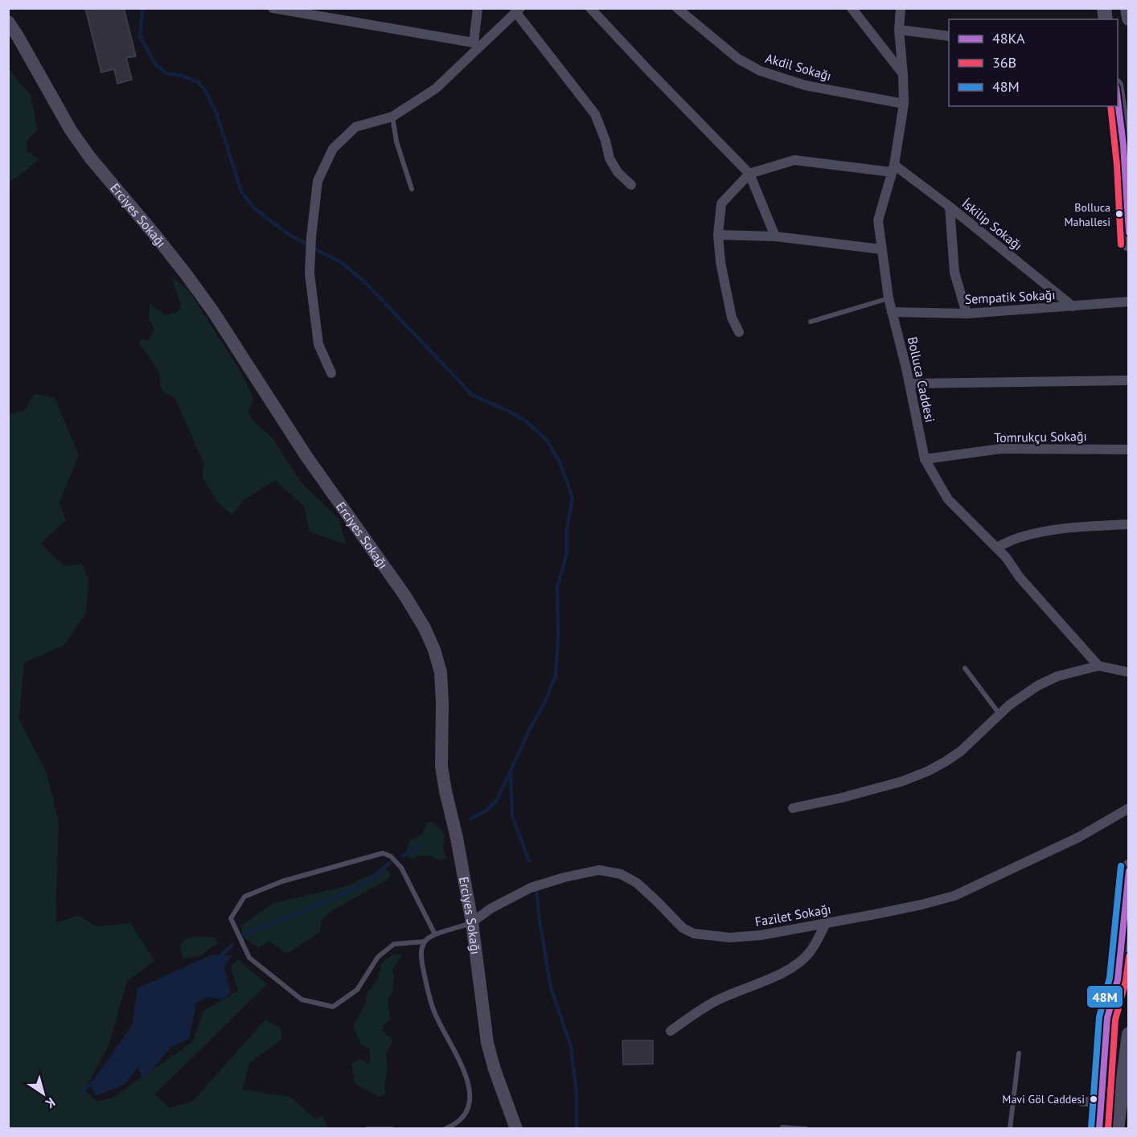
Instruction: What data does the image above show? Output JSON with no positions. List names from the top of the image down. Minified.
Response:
{"streets":{"street":["Akdil Sokağı","Erciyes Sokağı","İskilip Sokağı","Sempatik Sokağı","Bolluca Caddesi","Tomrukçu Sokağı","Fazilet Sokağı"]},"crossings":[["Akdil Sokağı","Bolluca Caddesi"],["Erciyes Sokağı","Fazilet Sokağı"],["İskilip Sokağı","Sempatik Sokağı"],["İskilip Sokağı","Bolluca Caddesi"],["Sempatik Sokağı","Bolluca Caddesi"],["Bolluca Caddesi","Tomrukçu Sokağı"]],"places":["Bolluca Mahallesi","Mavi Göl Caddesi"],"lines":["transit line 48KA","transit line 36B","transit line 48M"],"legend":["48KA","36B","48M"],"north":"bottom right"}
